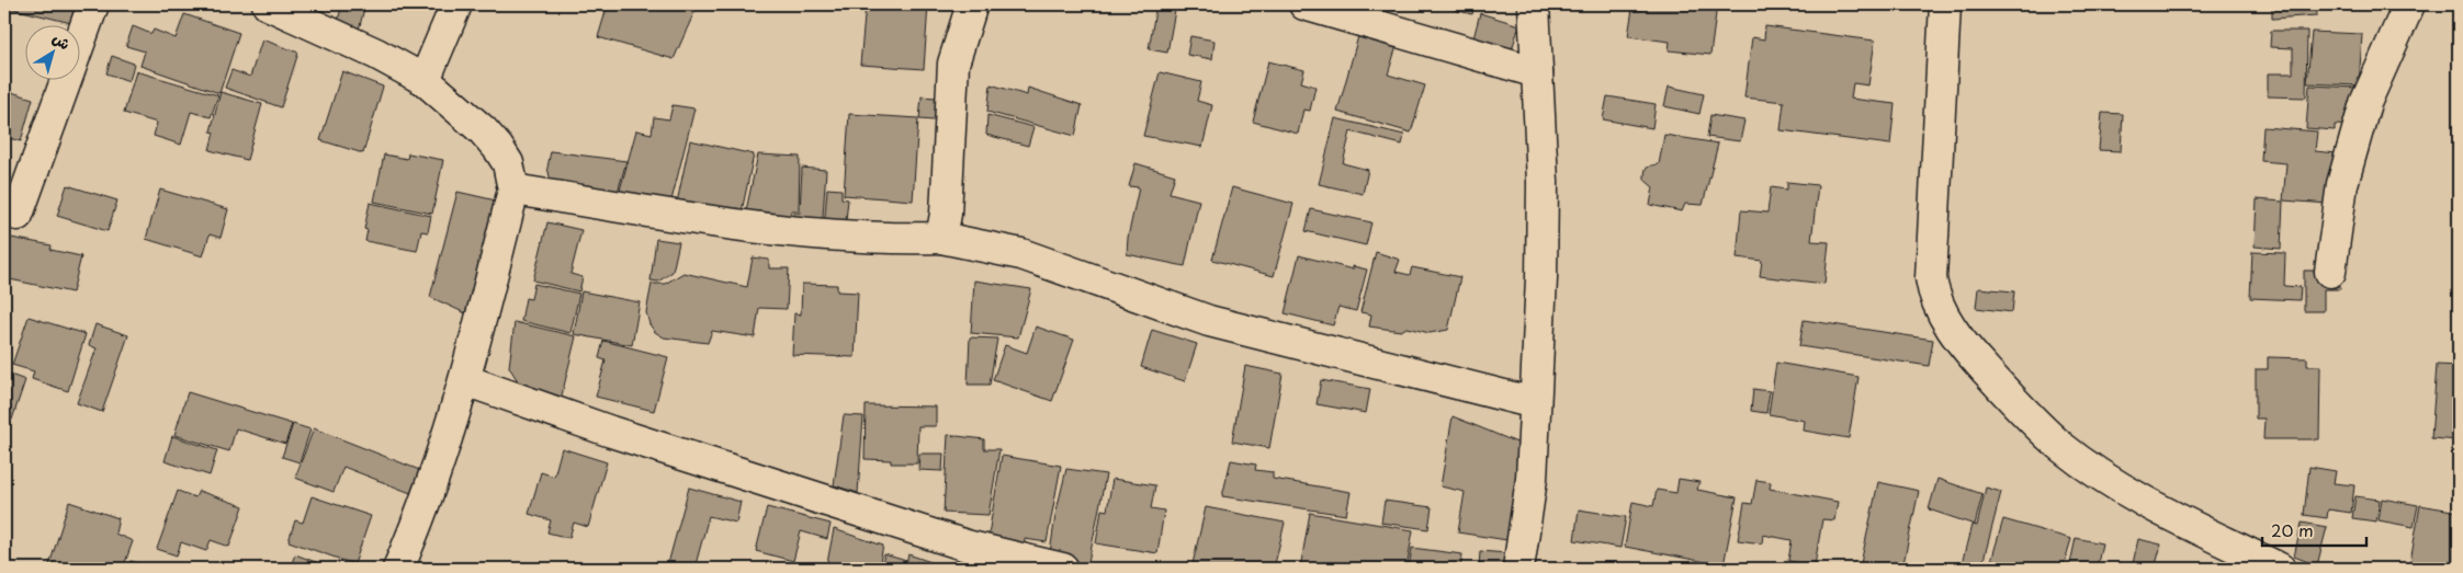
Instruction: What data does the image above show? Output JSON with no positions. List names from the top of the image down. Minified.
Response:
{"scale_bar":"20 m","north":"top right"}
